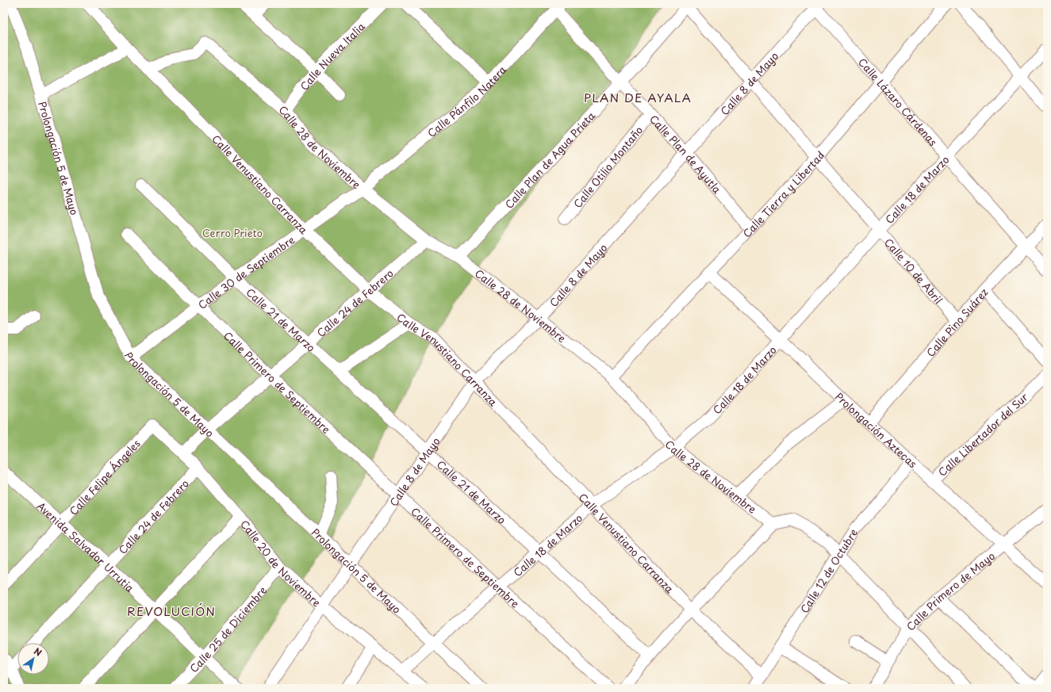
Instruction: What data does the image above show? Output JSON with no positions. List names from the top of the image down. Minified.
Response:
{"streets":{"street":["Calle Nueva Italia","Calle 8 de Mayo","Calle Pánfilo Natera","Calle Lázaro Cárdenas","Calle 28 de Noviembre","Calle Plan de Ayutla","Prolongación 5 de Mayo","Calle Plan de Agua Prieta","Calle Otilio Montaño","Calle Venustiano Carranza","Calle 18 de Marzo","Calle Tierra y Libertad","Calle 10 de Abril","Calle 30 de Septiembre","Calle 24 de Febrero","Calle 21 de Marzo","Calle Pino Suárez","Calle Primero de Septiembre","Prolongación Aztecas","Calle Libertador del Sur","Calle Felipe Ángeles","Avenida Salvador Urrutia","Calle 20 de Noviembre","Calle 12 de Octubre","Calle Primero de Mayo","Calle 25 de Diciembre"]},"crossings":[["Calle Nueva Italia","Calle 28 de Noviembre"],["Calle 8 de Mayo","Calle Lázaro Cárdenas"],["Calle 8 de Mayo","Calle 28 de Noviembre"],["Calle 8 de Mayo","Calle Plan de Ayutla"],["Calle 8 de Mayo","Prolongación 5 de Mayo"],["Calle 8 de Mayo","Calle Venustiano Carranza"],["Calle 8 de Mayo","Calle 10 de Abril"],["Calle 8 de Mayo","Calle 21 de Marzo"],["Calle 8 de Mayo","Calle Primero de Septiembre"],["Calle 8 de Mayo","Calle 20 de Noviembre"],["Calle Pánfilo Natera","Calle 28 de Noviembre"],["Calle Pánfilo Natera","Calle Plan de Ayutla"],["Calle Pánfilo Natera","Calle 30 de Septiembre"],["Calle Lázaro Cárdenas","Calle 18 de Marzo"],["Calle Lázaro Cárdenas","Calle Tierra y Libertad"],["Calle Lázaro Cárdenas","Calle Pino Suárez"],["Calle 28 de Noviembre","Calle Plan de Agua Prieta"],["Calle 28 de Noviembre","Calle Venustiano Carranza"],["Calle 28 de Noviembre","Calle 18 de Marzo"],["Calle 28 de Noviembre","Calle Tierra y Libertad"],["Calle 28 de Noviembre","Calle 30 de Septiembre"],["Calle 28 de Noviembre","Calle 24 de Febrero"],["Calle Plan de Ayutla","Calle Plan de Agua Prieta"],["Calle Plan de Ayutla","Calle Otilio Montaño"],["Calle Plan de Ayutla","Calle Tierra y Libertad"],["Prolongación 5 de Mayo","Calle 18 de Marzo"],["Prolongación 5 de Mayo","Calle 30 de Septiembre"],["Prolongación 5 de Mayo","Calle 24 de Febrero"],["Calle Plan de Agua Prieta","Calle 10 de Abril"],["Calle Venustiano Carranza","Calle 18 de Marzo"],["Calle Venustiano Carranza","Calle 30 de Septiembre"],["Calle Venustiano Carranza","Calle 24 de Febrero"],["Calle Venustiano Carranza","Calle 12 de Octubre"],["Calle 18 de Marzo","Calle 10 de Abril"],["Calle 18 de Marzo","Calle 21 de Marzo"],["Calle 18 de Marzo","Calle Primero de Septiembre"],["Calle 18 de Marzo","Prolongación Aztecas"],["Calle 18 de Marzo","Calle 20 de Noviembre"],["Calle Tierra y Libertad","Calle 10 de Abril"],["Calle Tierra y Libertad","Prolongación Aztecas"],["Calle 10 de Abril","Calle Pino Suárez"],["Calle 30 de Septiembre","Calle 21 de Marzo"],["Calle 30 de Septiembre","Calle Primero de Septiembre"],["Calle 24 de Febrero","Calle 21 de Marzo"],["Calle 24 de Febrero","Calle Primero de Septiembre"],["Calle 24 de Febrero","Avenida Salvador Urrutia"],["Calle 24 de Febrero","Calle 20 de Noviembre"],["Calle Pino Suárez","Prolongación Aztecas"],["Prolongación Aztecas","Calle Libertador del Sur"],["Prolongación Aztecas","Calle 12 de Octubre"],["Prolongación Aztecas","Calle Primero de Mayo"],["Calle Felipe Ángeles","Avenida Salvador Urrutia"],["Calle Felipe Ángeles","Calle 20 de Noviembre"],["Avenida Salvador Urrutia","Calle 25 de Diciembre"],["Calle 20 de Noviembre","Calle 25 de Diciembre"]],"districts":["PLAN DE AYALA","REVOLUCIÓN"],"parks":["Cerro Prieto"],"north":"top right"}
